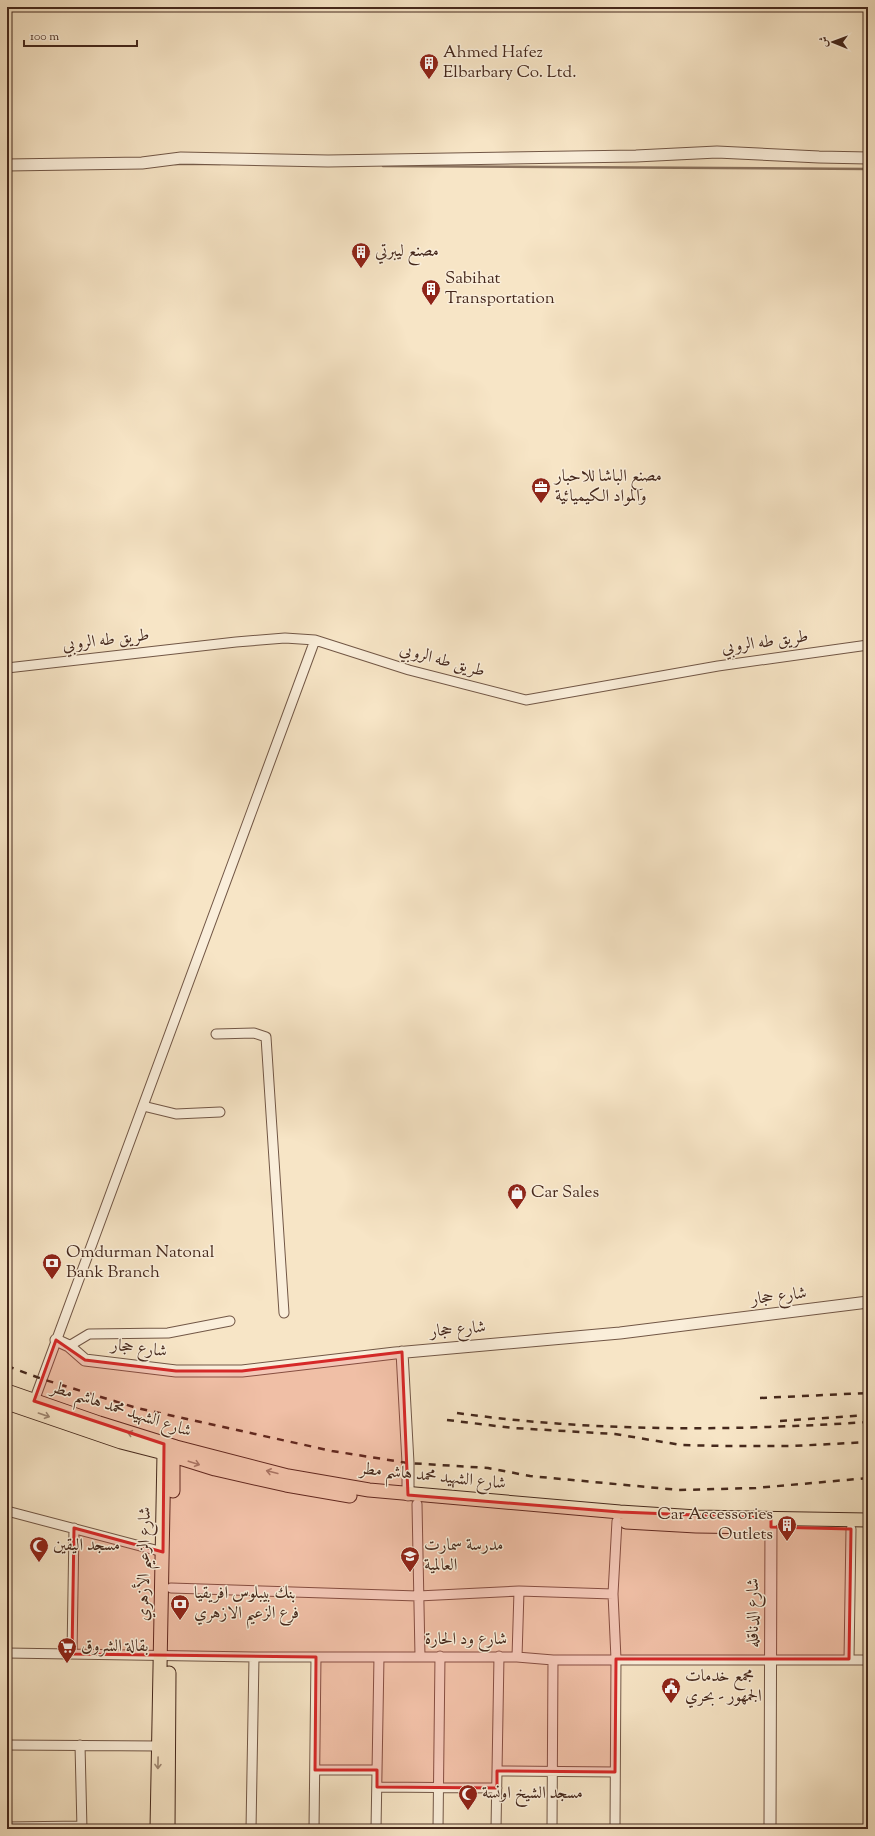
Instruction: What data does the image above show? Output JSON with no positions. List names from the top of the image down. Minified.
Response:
{"streets":{"main road":["شارع الشهيد محمد هاشم مطر","شارع الزعيم الأزهري"],"street":["طريق طه الروبي","شارع حجار","شارع الدناقله","شارع ود الحارة"]},"crossings":[["شارع الشهيد محمد هاشم مطر","شارع الزعيم الأزهري"],["شارع الشهيد محمد هاشم مطر","شارع الدناقله"],["شارع الزعيم الأزهري","شارع ود الحارة"],["شارع الدناقله","شارع ود الحارة"]],"places":{"building":["Ahmed Hafez Elbarbary Co. Ltd.","مصنع ليبرتي","Sabihat Transportation","Car Accessories Outlets"],"office":["مصنع الباشا للاحبار والمواد الكيميائية"],"shop":["Car Sales"],"bank":["Omdurman Natonal Bank Branch","بنك بيبلوس افريقيا فرع الزعيم الازهري"],"mosque":["مسجد اليقين","مسجد الشيخ اونسة"],"school or university":["مدرسة سمارت العالمية"],"supermarket":["بقالة الشروق"],"public building":["مجمع خدمات الجمهور - بحري"]},"scale_bar":"100 m","north":"left"}
